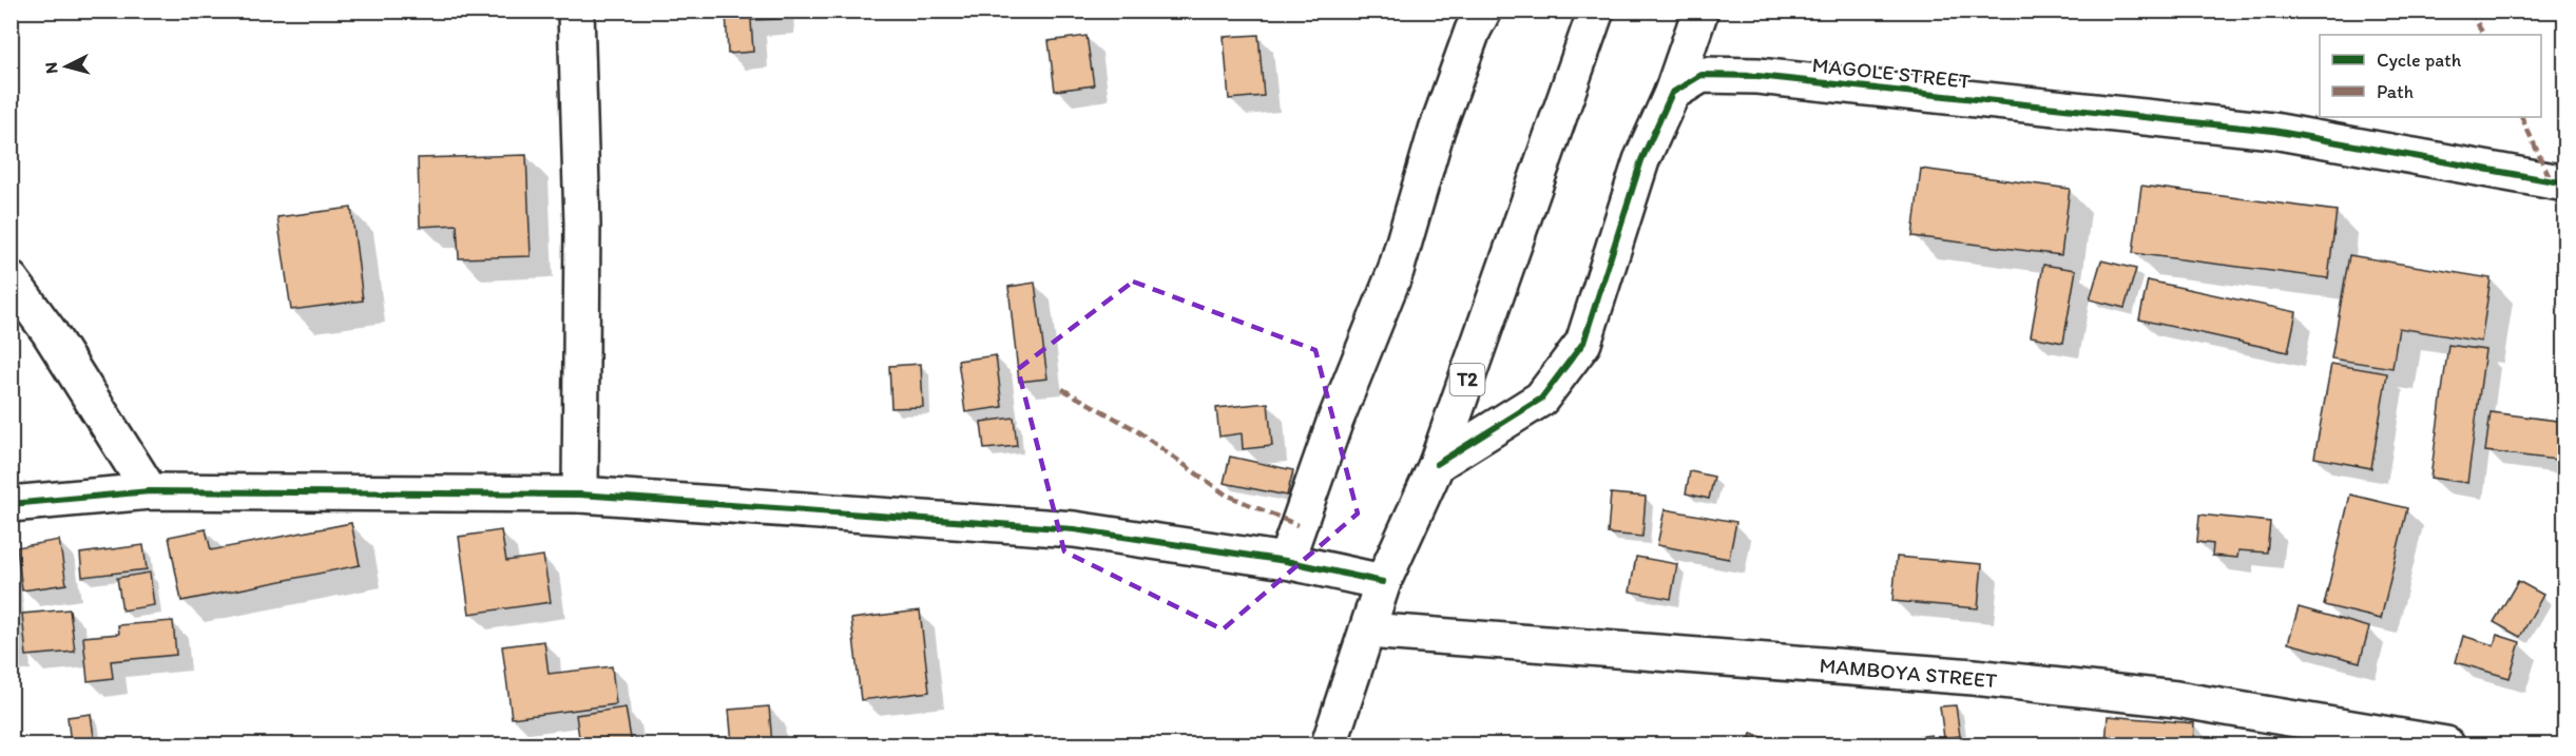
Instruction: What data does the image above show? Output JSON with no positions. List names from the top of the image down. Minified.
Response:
{"streets":{"main road":["MAGOLE STREET","T2","MAMBOYA STREET"]},"crossings":[["T2","MAMBOYA STREET"]],"legend":["Cycle path","Path"],"north":"left"}
